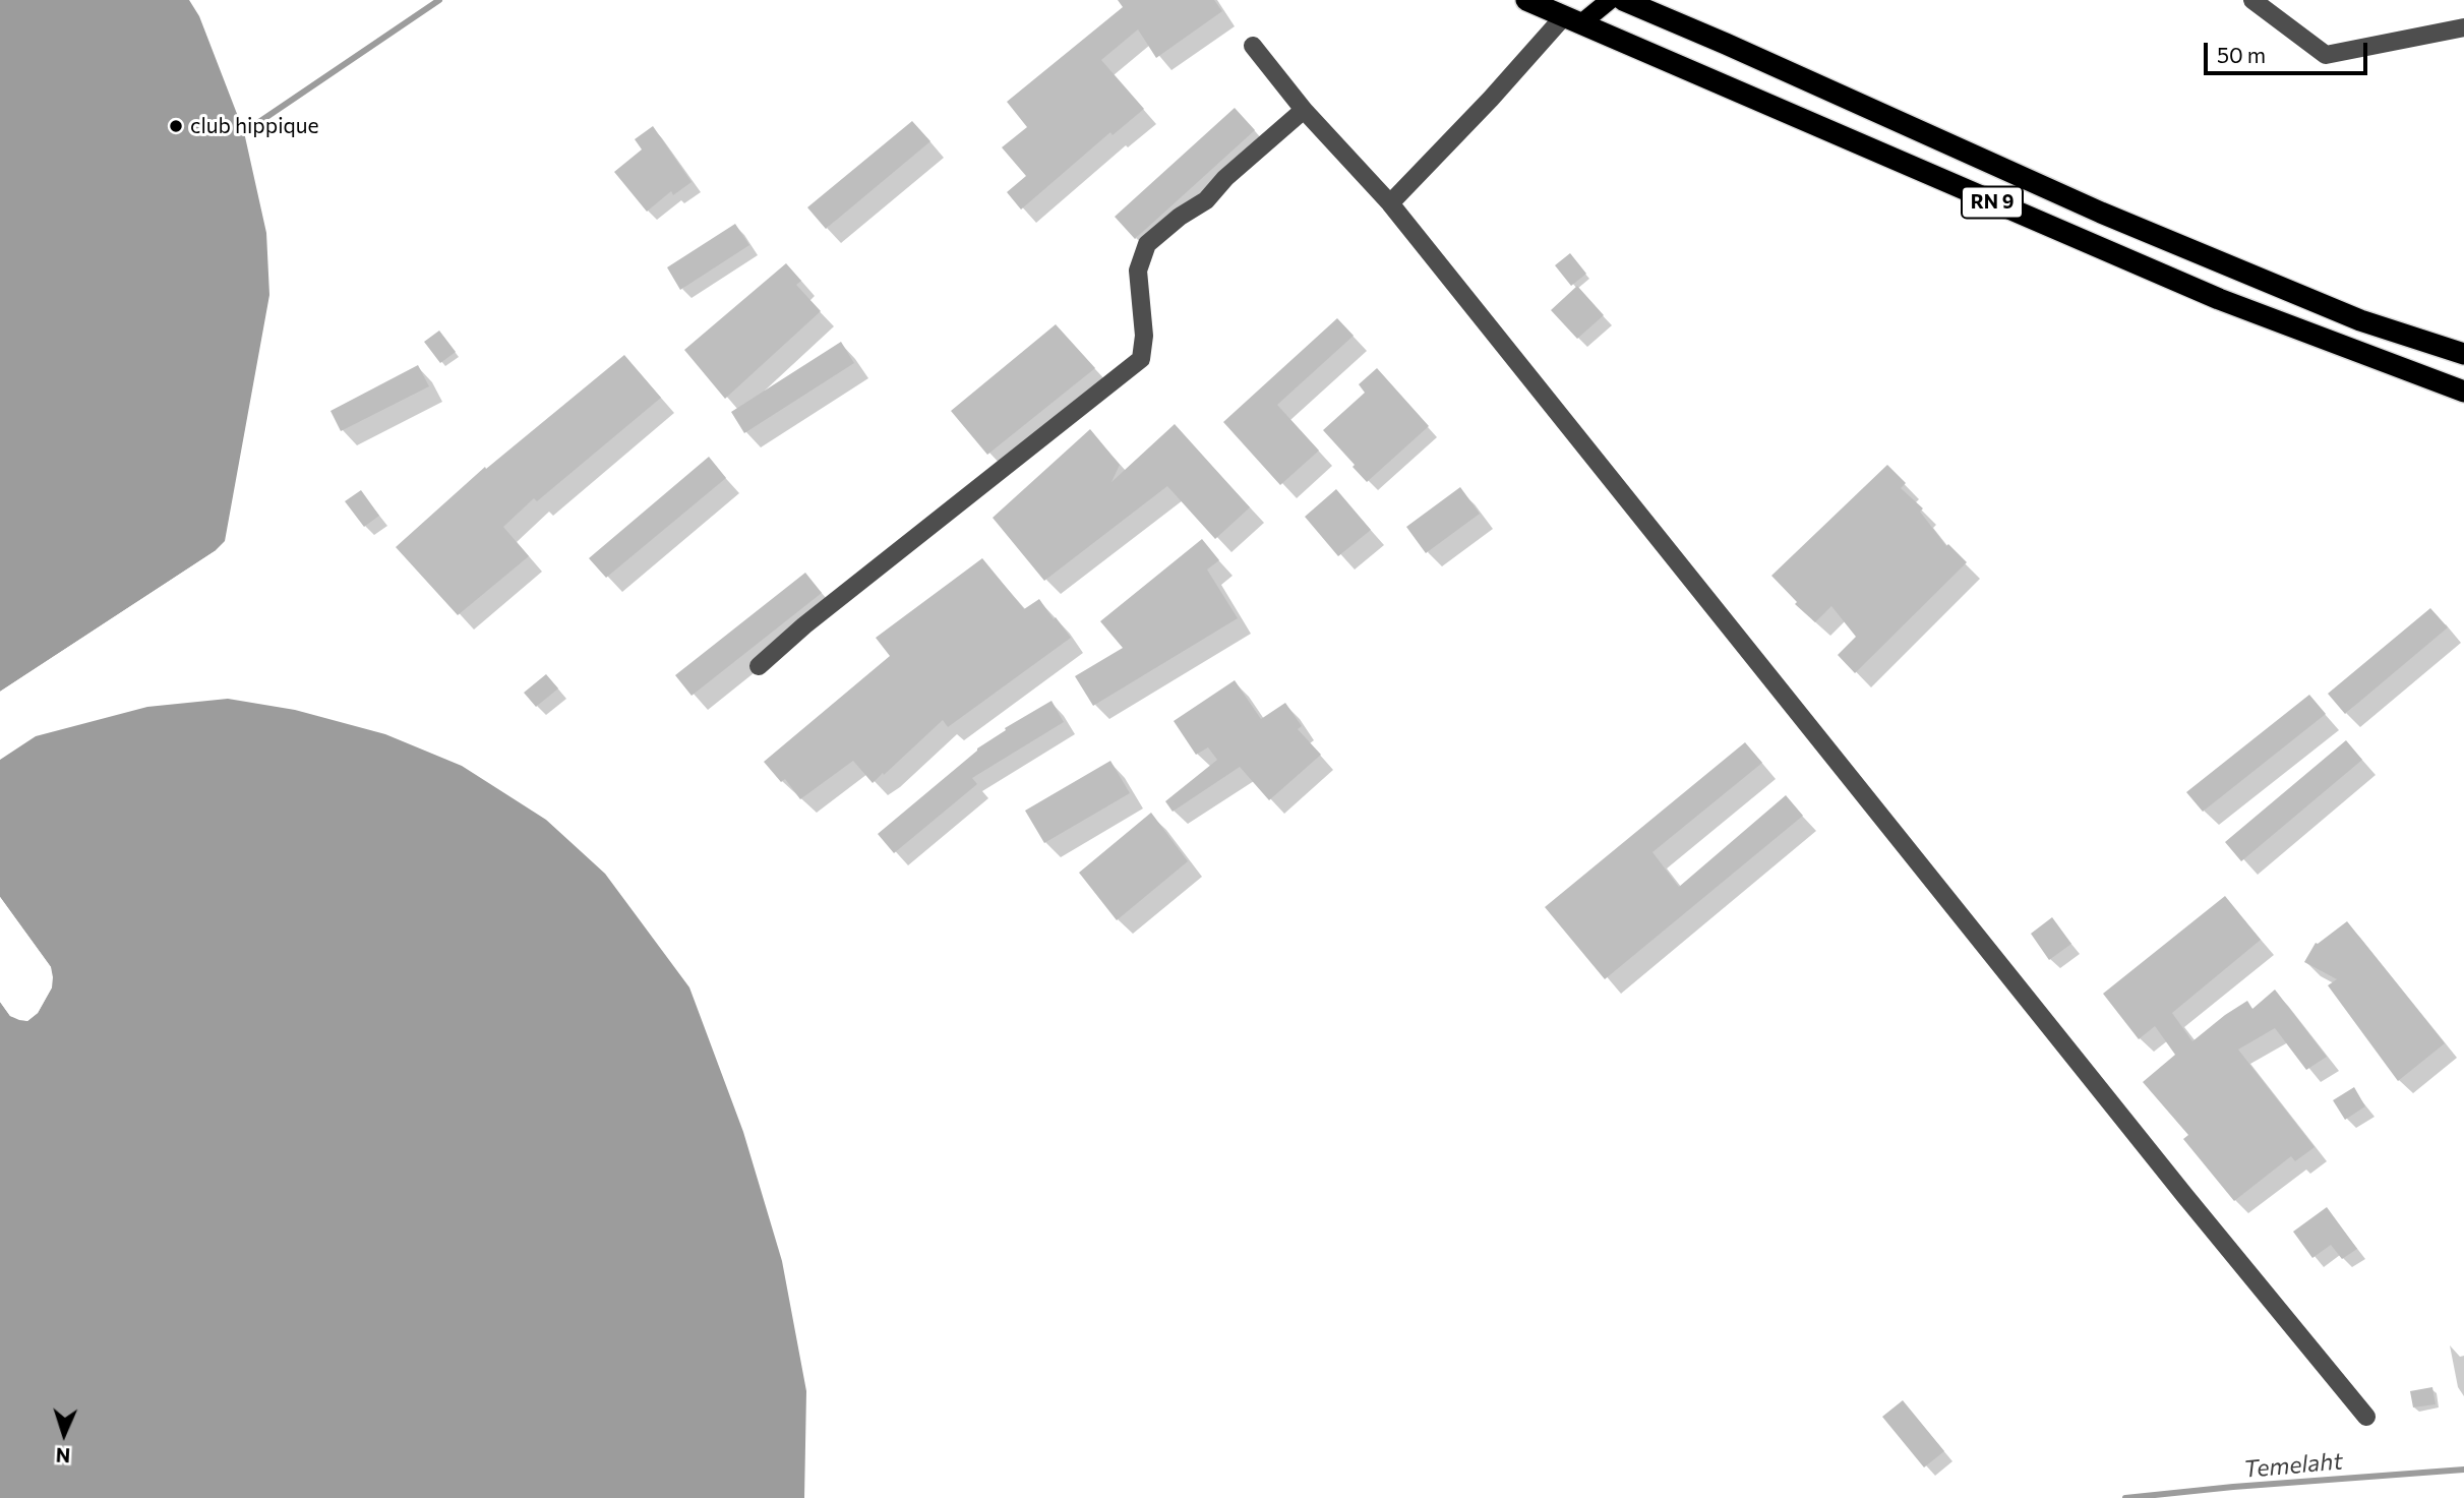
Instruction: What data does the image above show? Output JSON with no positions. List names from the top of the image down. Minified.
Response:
{"streets":{"highway":["RN 9"]},"water":["Temelaht"],"places":["club hippique"],"scale_bar":"50 m","north":"bottom"}
